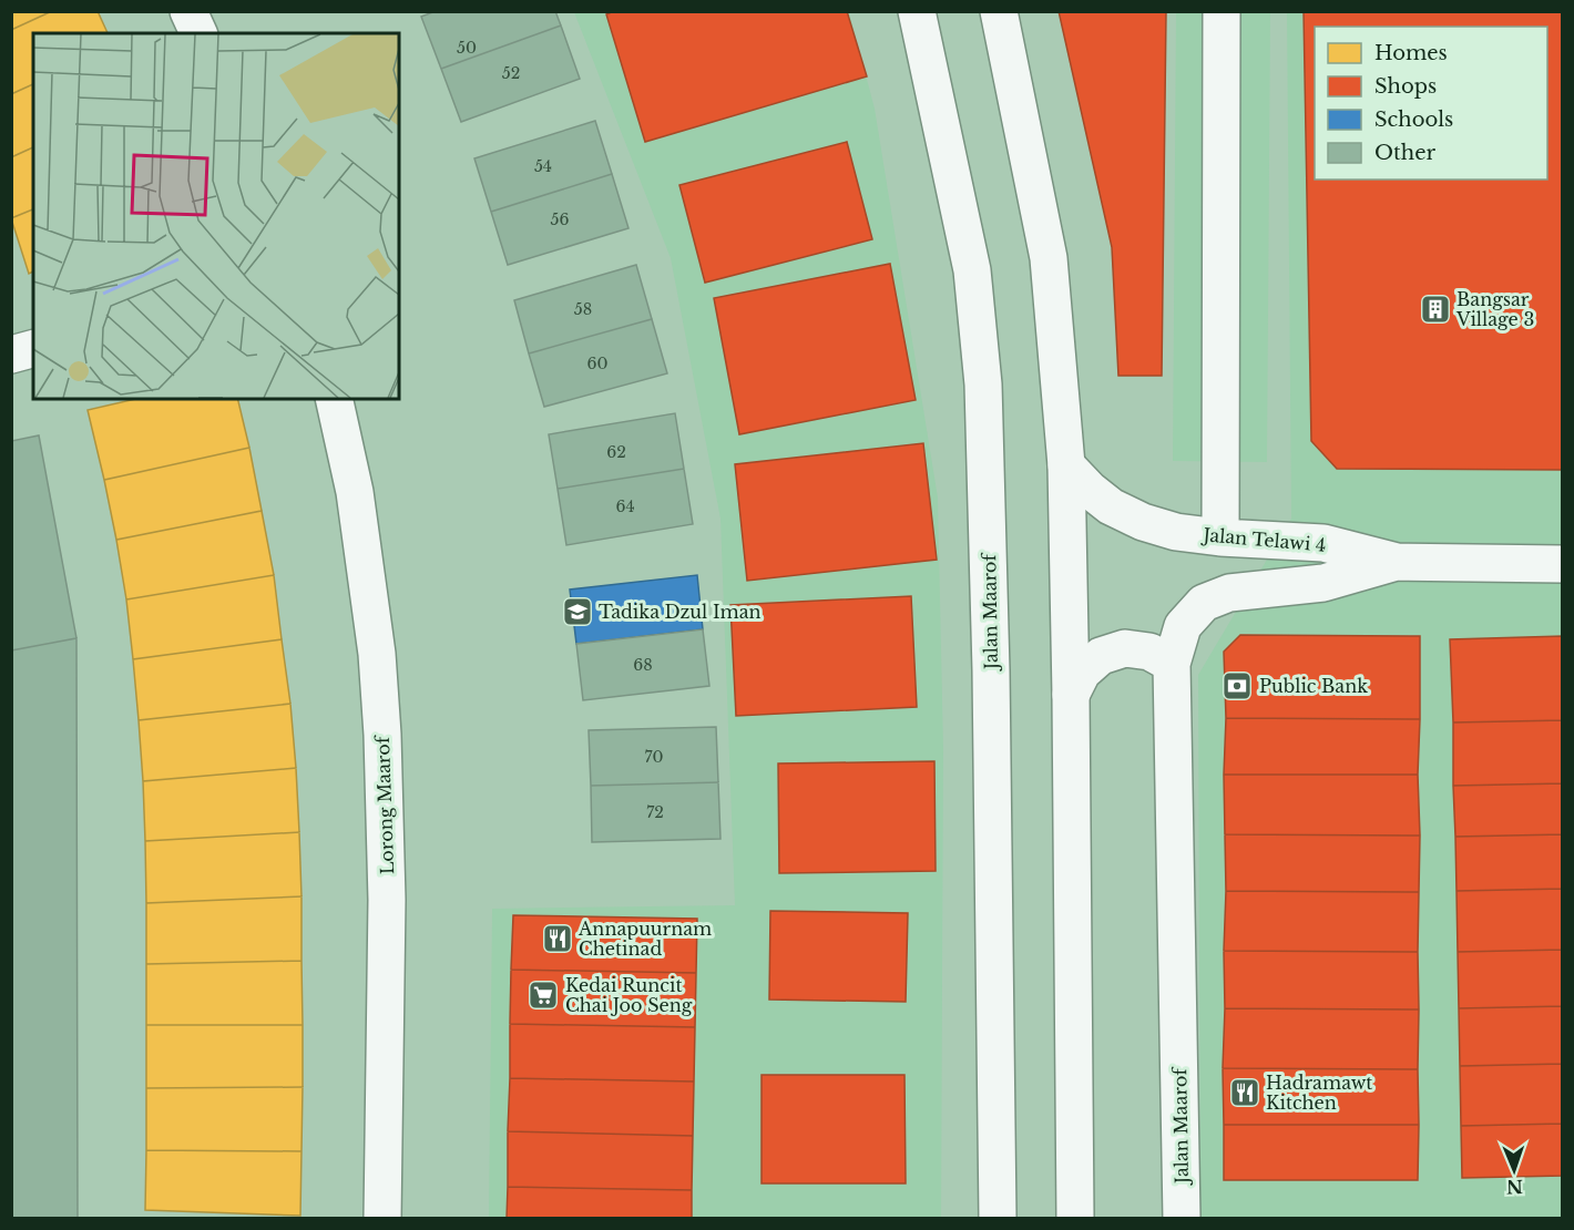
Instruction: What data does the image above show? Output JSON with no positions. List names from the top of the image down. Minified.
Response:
{"streets":{"street":["Jalan Telawi 4","Jalan Maarof","Lorong Maarof"]},"crossings":[["Jalan Telawi 4","Jalan Maarof"]],"places":{"building":["Bangsar Village 3"],"school or university":["Tadika Dzul Iman"],"bank":["Public Bank"],"restaurant":["Annapuurnam Chetinad","Hadramawt Kitchen"],"supermarket":["Kedai Runcit Chai Joo Seng"]},"house_numbers":["50","52","54","56","58","60","62","64","68","70","72"],"legend":["Homes","Shops","Schools","Other"],"north":"bottom"}
